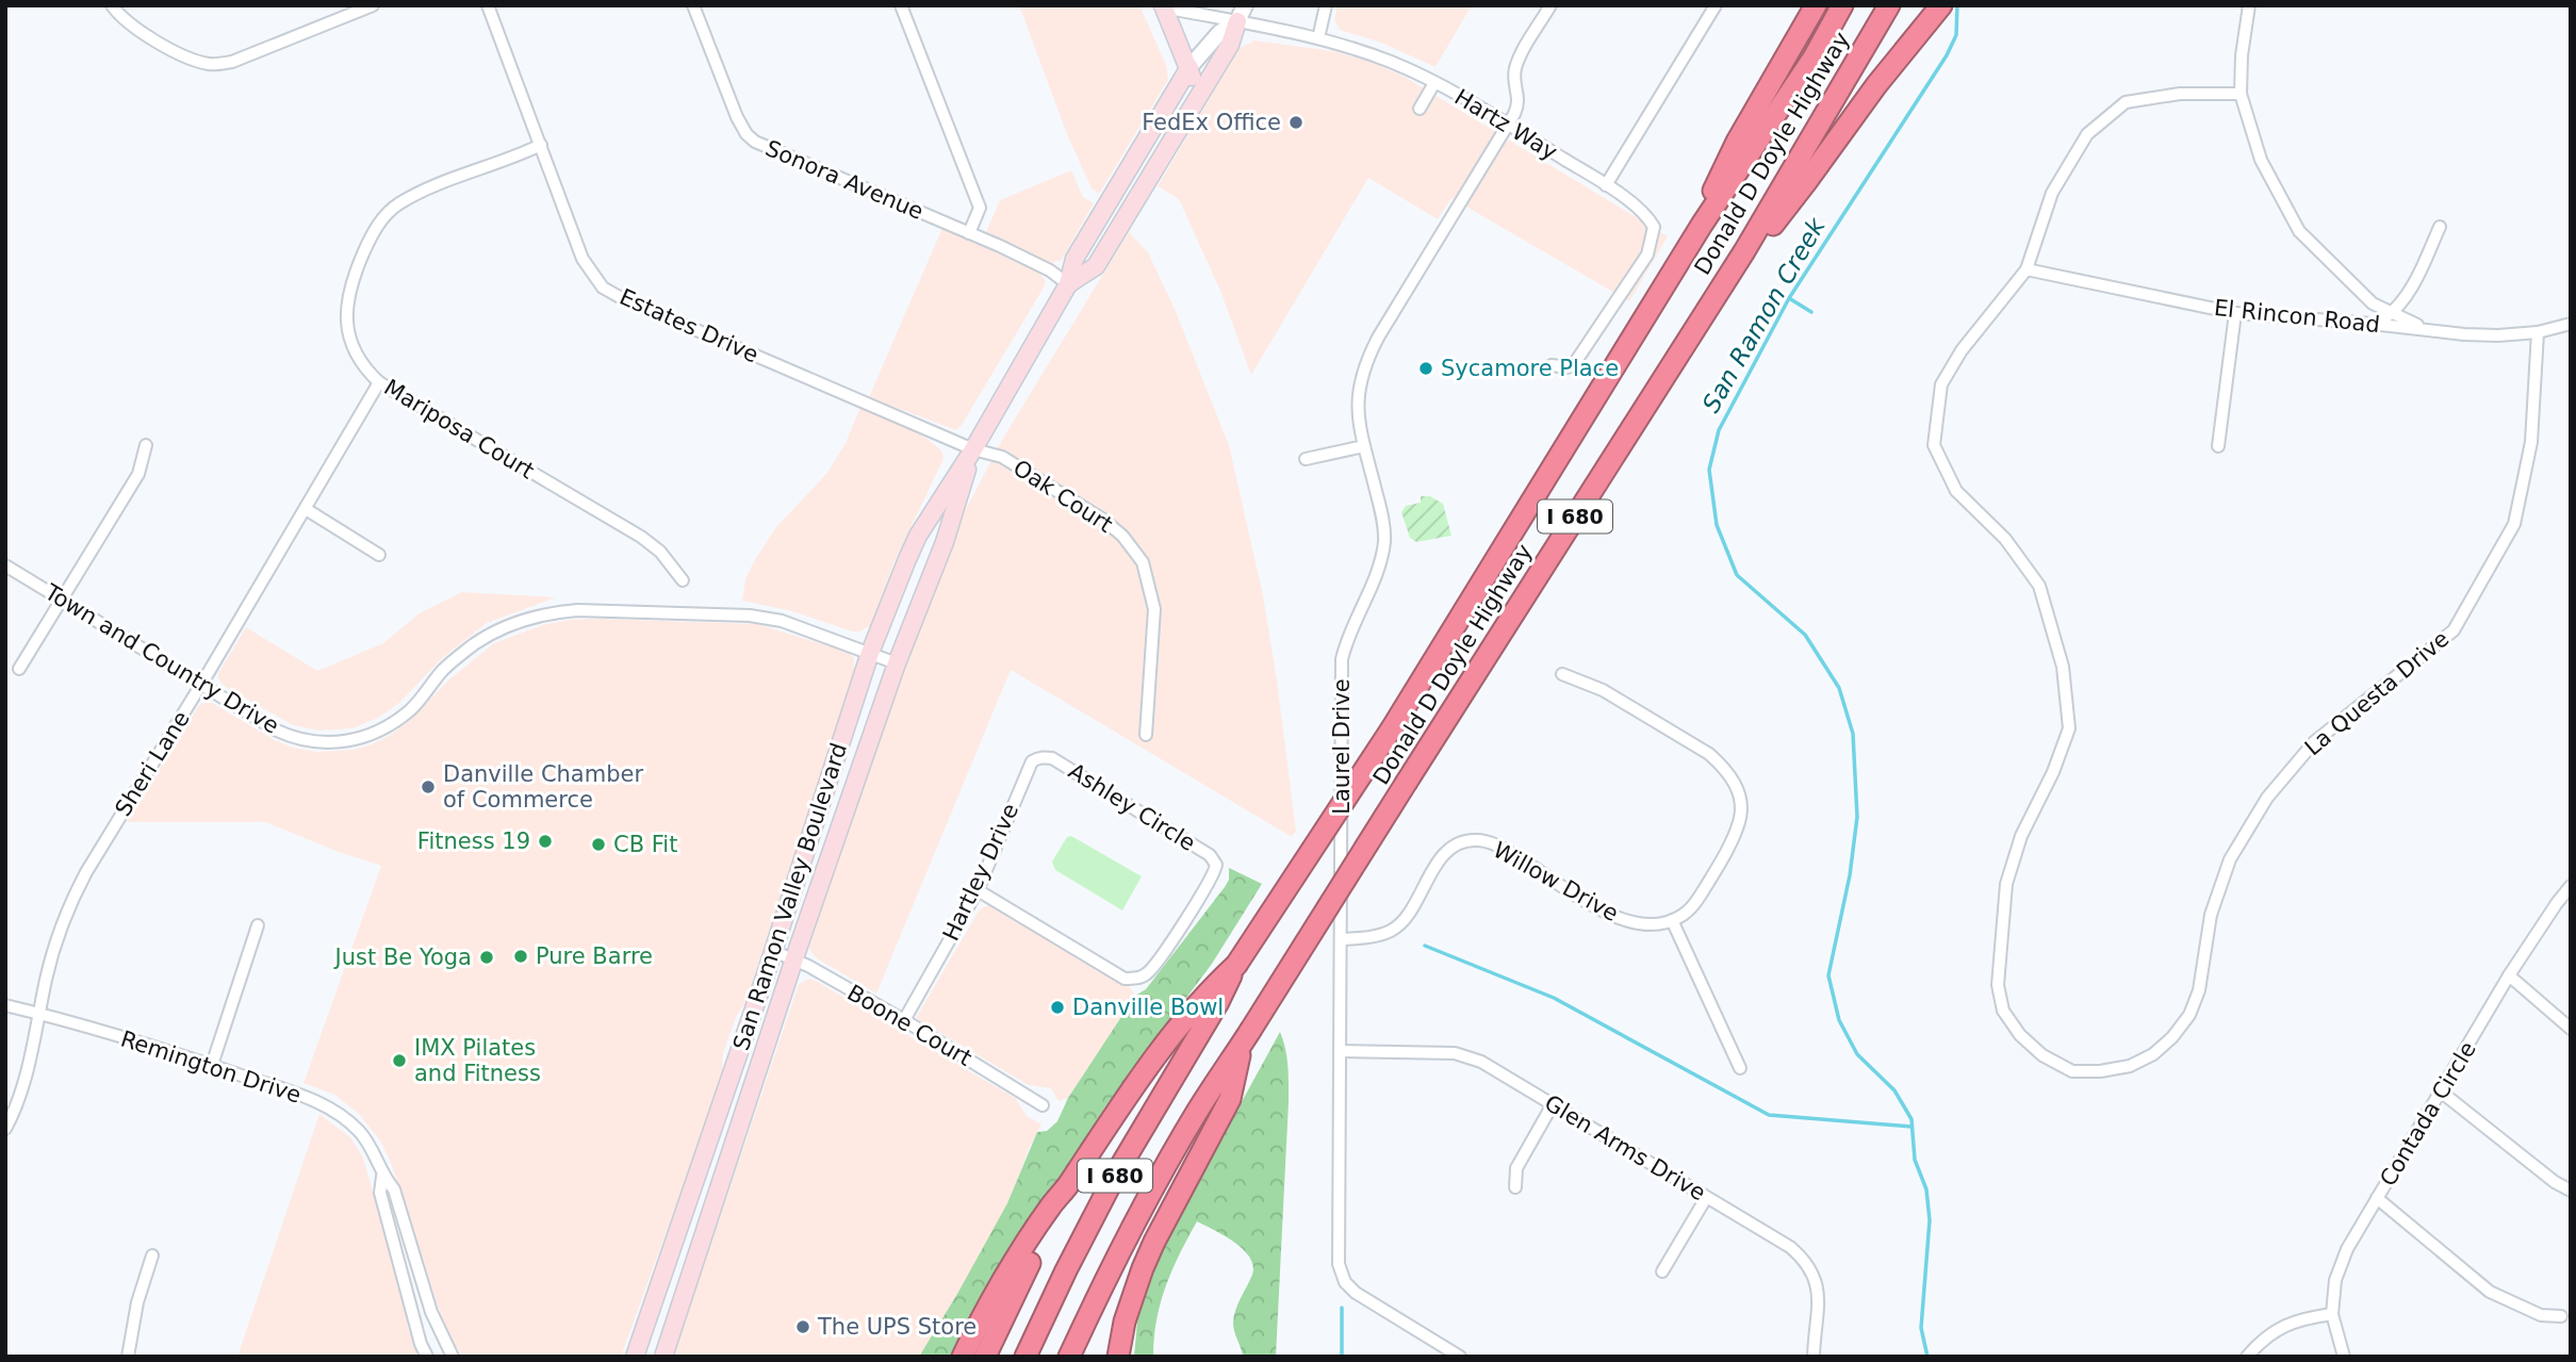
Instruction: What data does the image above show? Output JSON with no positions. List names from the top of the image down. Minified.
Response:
{"streets":{"highway":["Donald D Doyle Highway","I 680"],"main road":["San Ramon Valley Boulevard"],"street":["Hartz Way","Sonora Avenue","El Rincon Road","Estates Drive","Mariposa Court","Oak Court","Town and Country Drive","La Questa Drive","Laurel Drive","Sheri Lane","Ashley Circle","Hartley Drive","Willow Drive","Boone Court","Remington Drive","Contada Circle","Glen Arms Drive"]},"crossings":[["Hartz Way","Laurel Drive"],["Hartz Way","San Ramon Valley Boulevard"],["Donald D Doyle Highway","I 680"],["Sonora Avenue","San Ramon Valley Boulevard"],["El Rincon Road","La Questa Drive"],["Estates Drive","Mariposa Court"],["Estates Drive","Oak Court"],["Estates Drive","San Ramon Valley Boulevard"],["Mariposa Court","Sheri Lane"],["Oak Court","San Ramon Valley Boulevard"],["Town and Country Drive","Sheri Lane"],["Town and Country Drive","San Ramon Valley Boulevard"],["Laurel Drive","Willow Drive"],["Laurel Drive","Glen Arms Drive"],["Sheri Lane","Remington Drive"],["Ashley Circle","Hartley Drive"],["Hartley Drive","Boone Court"],["San Ramon Valley Boulevard","Boone Court"]],"water":["San Ramon Creek"],"places":["FedEx Office","Sycamore Place","Danville Chamber of Commerce","Fitness 19","CB Fit","Pure Barre","Just Be Yoga","Danville Bowl","IMX Pilates and Fitness","The UPS Store"]}
